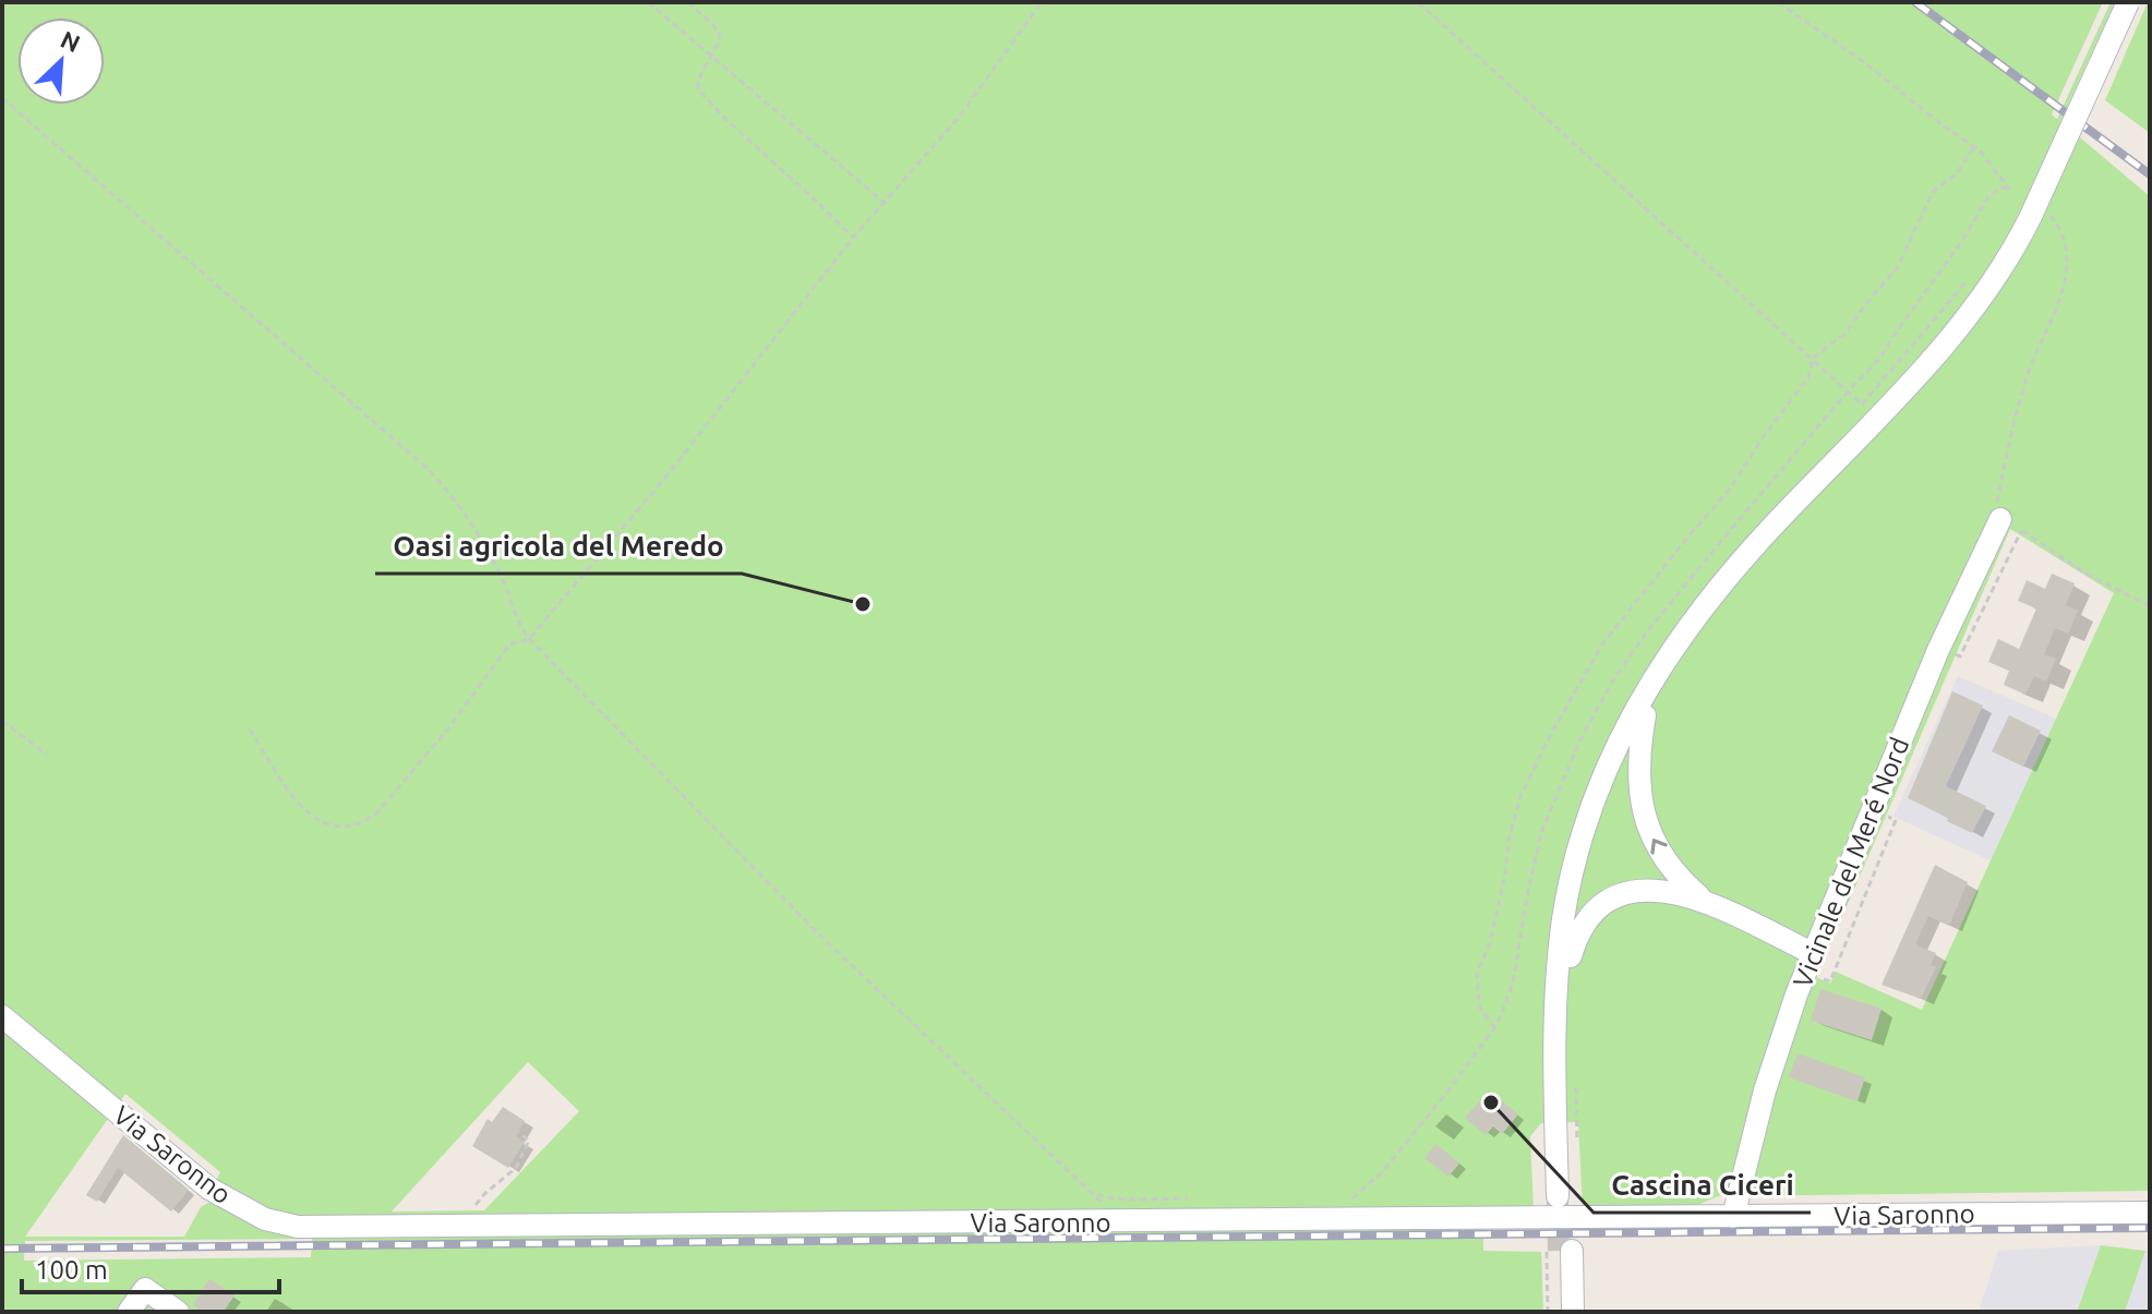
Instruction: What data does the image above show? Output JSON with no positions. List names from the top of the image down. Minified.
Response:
{"streets":{"street":["Vicinale del Meré Nord","Via Saronno"]},"crossings":[["Vicinale del Meré Nord","Via Saronno"]],"places":["Oasi agricola del Meredo","Cascina Ciceri"],"scale_bar":"100 m","north":"top right"}
